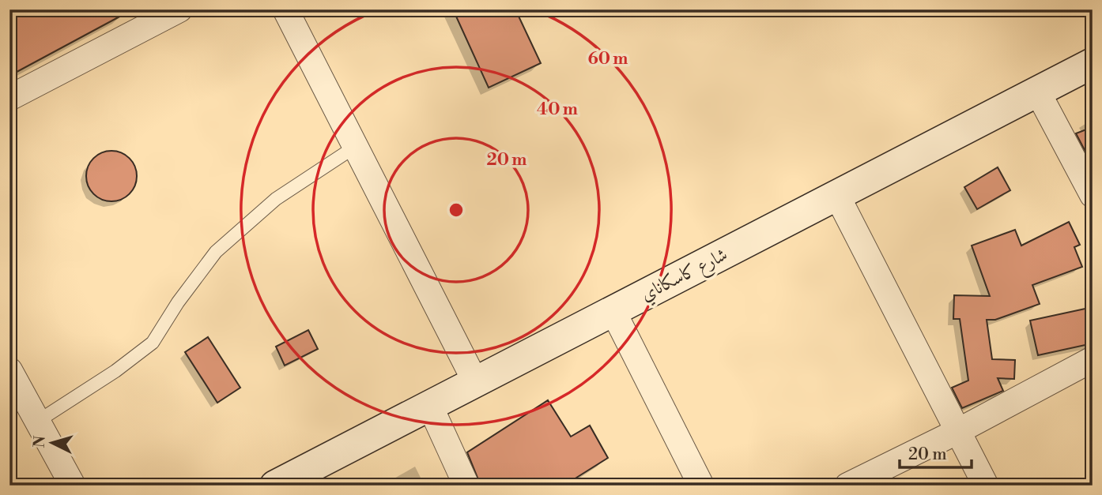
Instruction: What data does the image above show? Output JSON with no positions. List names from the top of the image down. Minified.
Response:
{"streets":{"street":["شارع كاسكاناي"]},"scale_bar":"20 m","north":"left","rings":["60 m","40 m","20 m"]}
